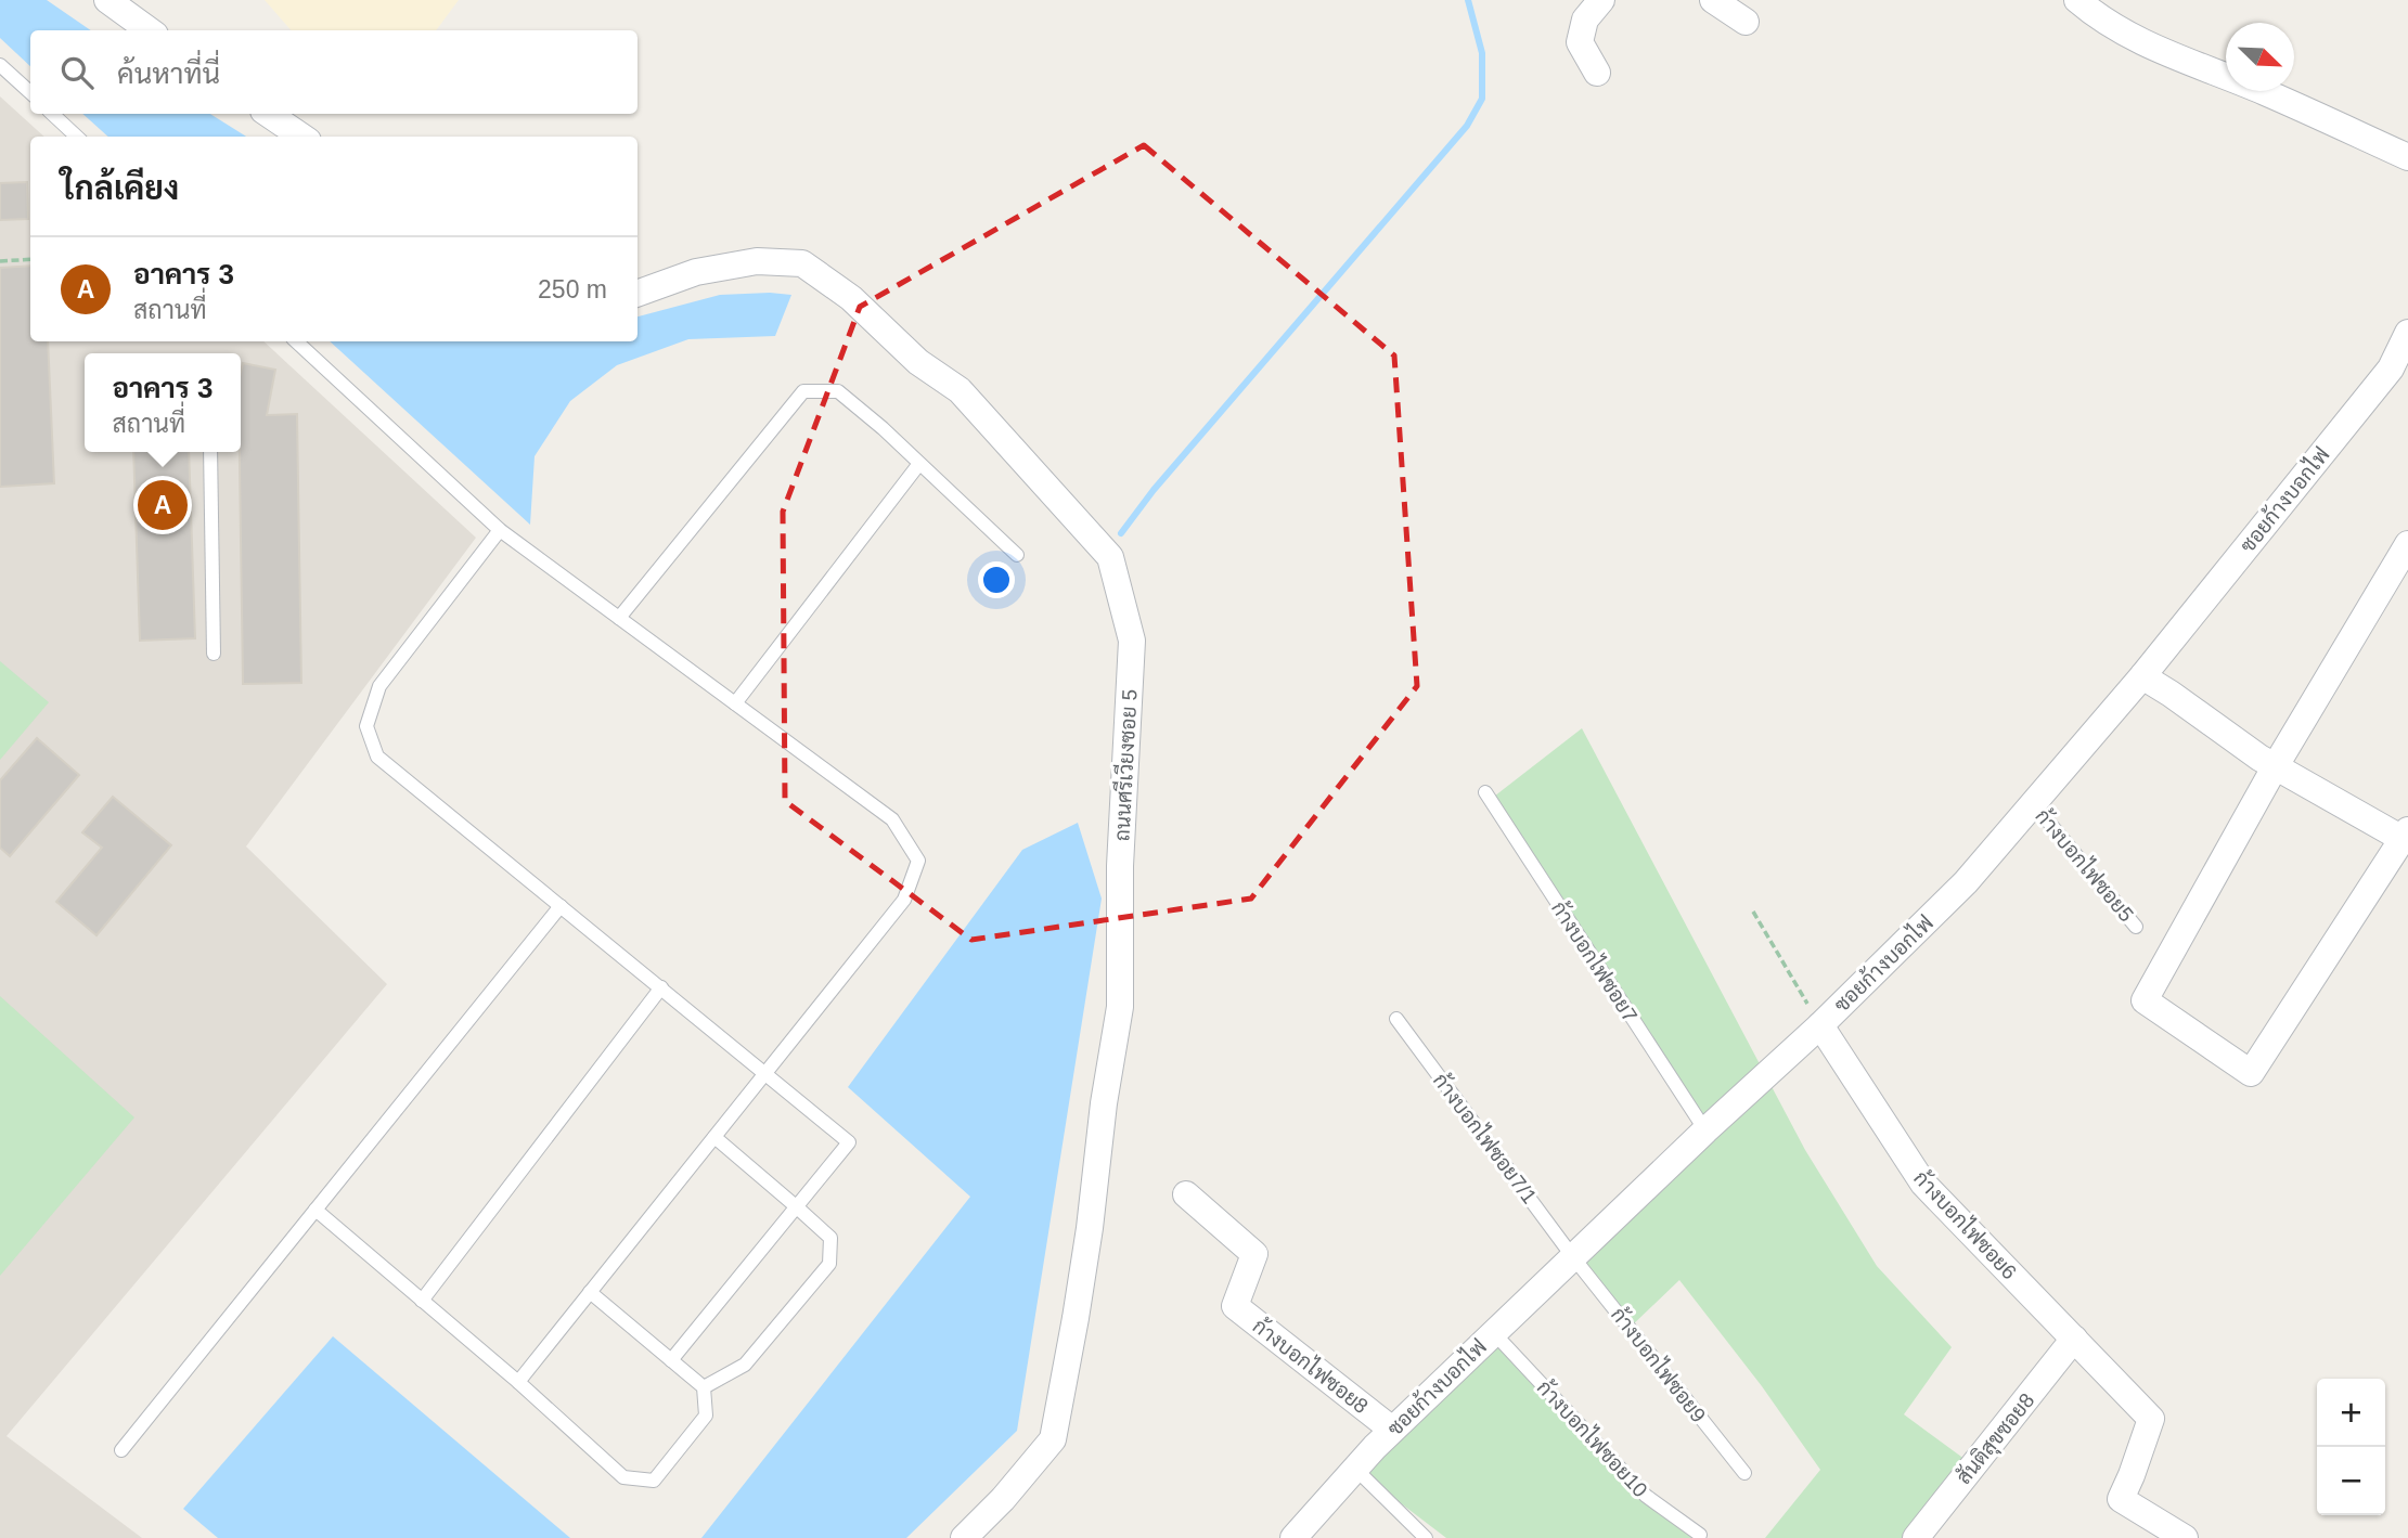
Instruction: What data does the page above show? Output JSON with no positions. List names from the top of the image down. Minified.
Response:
{"streets":{"street":["ซอยก้างบอกไฟ","ถนนศรีเวียงซอย 5","ก้างบอกไฟซอย6","ก้างบอกไฟซอย8","สันติสุขซอย8"],"lane":["ก้างบอกไฟซอย5","ก้างบอกไฟซอย7","ก้างบอกไฟซอย7/1","ก้างบอกไฟซอย9","ก้างบอกไฟซอย10"]},"crossings":[["ซอยก้างบอกไฟ","ก้างบอกไฟซอย5"],["ซอยก้างบอกไฟ","ก้างบอกไฟซอย7"],["ซอยก้างบอกไฟ","ก้างบอกไฟซอย7/1"],["ซอยก้างบอกไฟ","ก้างบอกไฟซอย6"],["ซอยก้างบอกไฟ","ก้างบอกไฟซอย9"],["ซอยก้างบอกไฟ","ก้างบอกไฟซอย8"],["ซอยก้างบอกไฟ","ก้างบอกไฟซอย10"],["ก้างบอกไฟซอย7/1","ก้างบอกไฟซอย9"],["ก้างบอกไฟซอย6","สันติสุขซอย8"]],"north":"bottom right","page":{"search":"ค้นหาที่นี่","heading":"ใกล้เคียง","list":[{"mark":"A","name":"อาคาร 3","note":"สถานที่","value":"250 m"}],"popup":["อาคาร 3","สถานที่"],"pins":"A","map_buttons":["+","−"]}}
